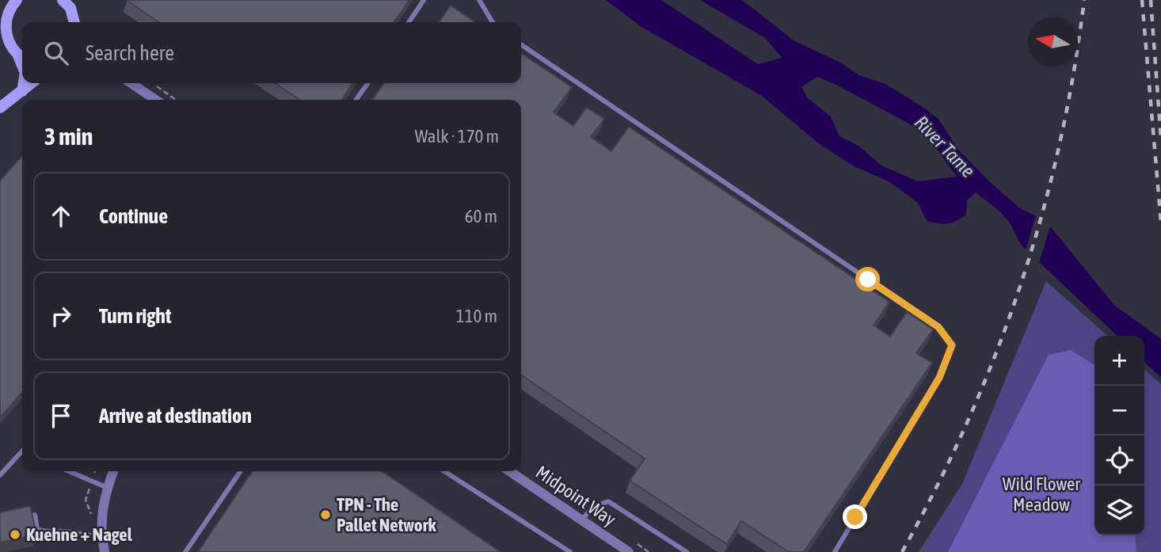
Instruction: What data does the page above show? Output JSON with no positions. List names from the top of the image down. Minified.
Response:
{"streets":{"street":["Midpoint Way"]},"water":["River Tame"],"parks":["Wild Flower Meadow"],"places":["TPN - The Pallet Network","Kuehne + Nagel"],"north":"left","page":{"search":"Search here","heading":["3 min","Walk · 170 m"],"list":[["Continue","60 m"],["Turn right","110 m"],"Arrive at destination"],"map_buttons":["+","−"]}}
